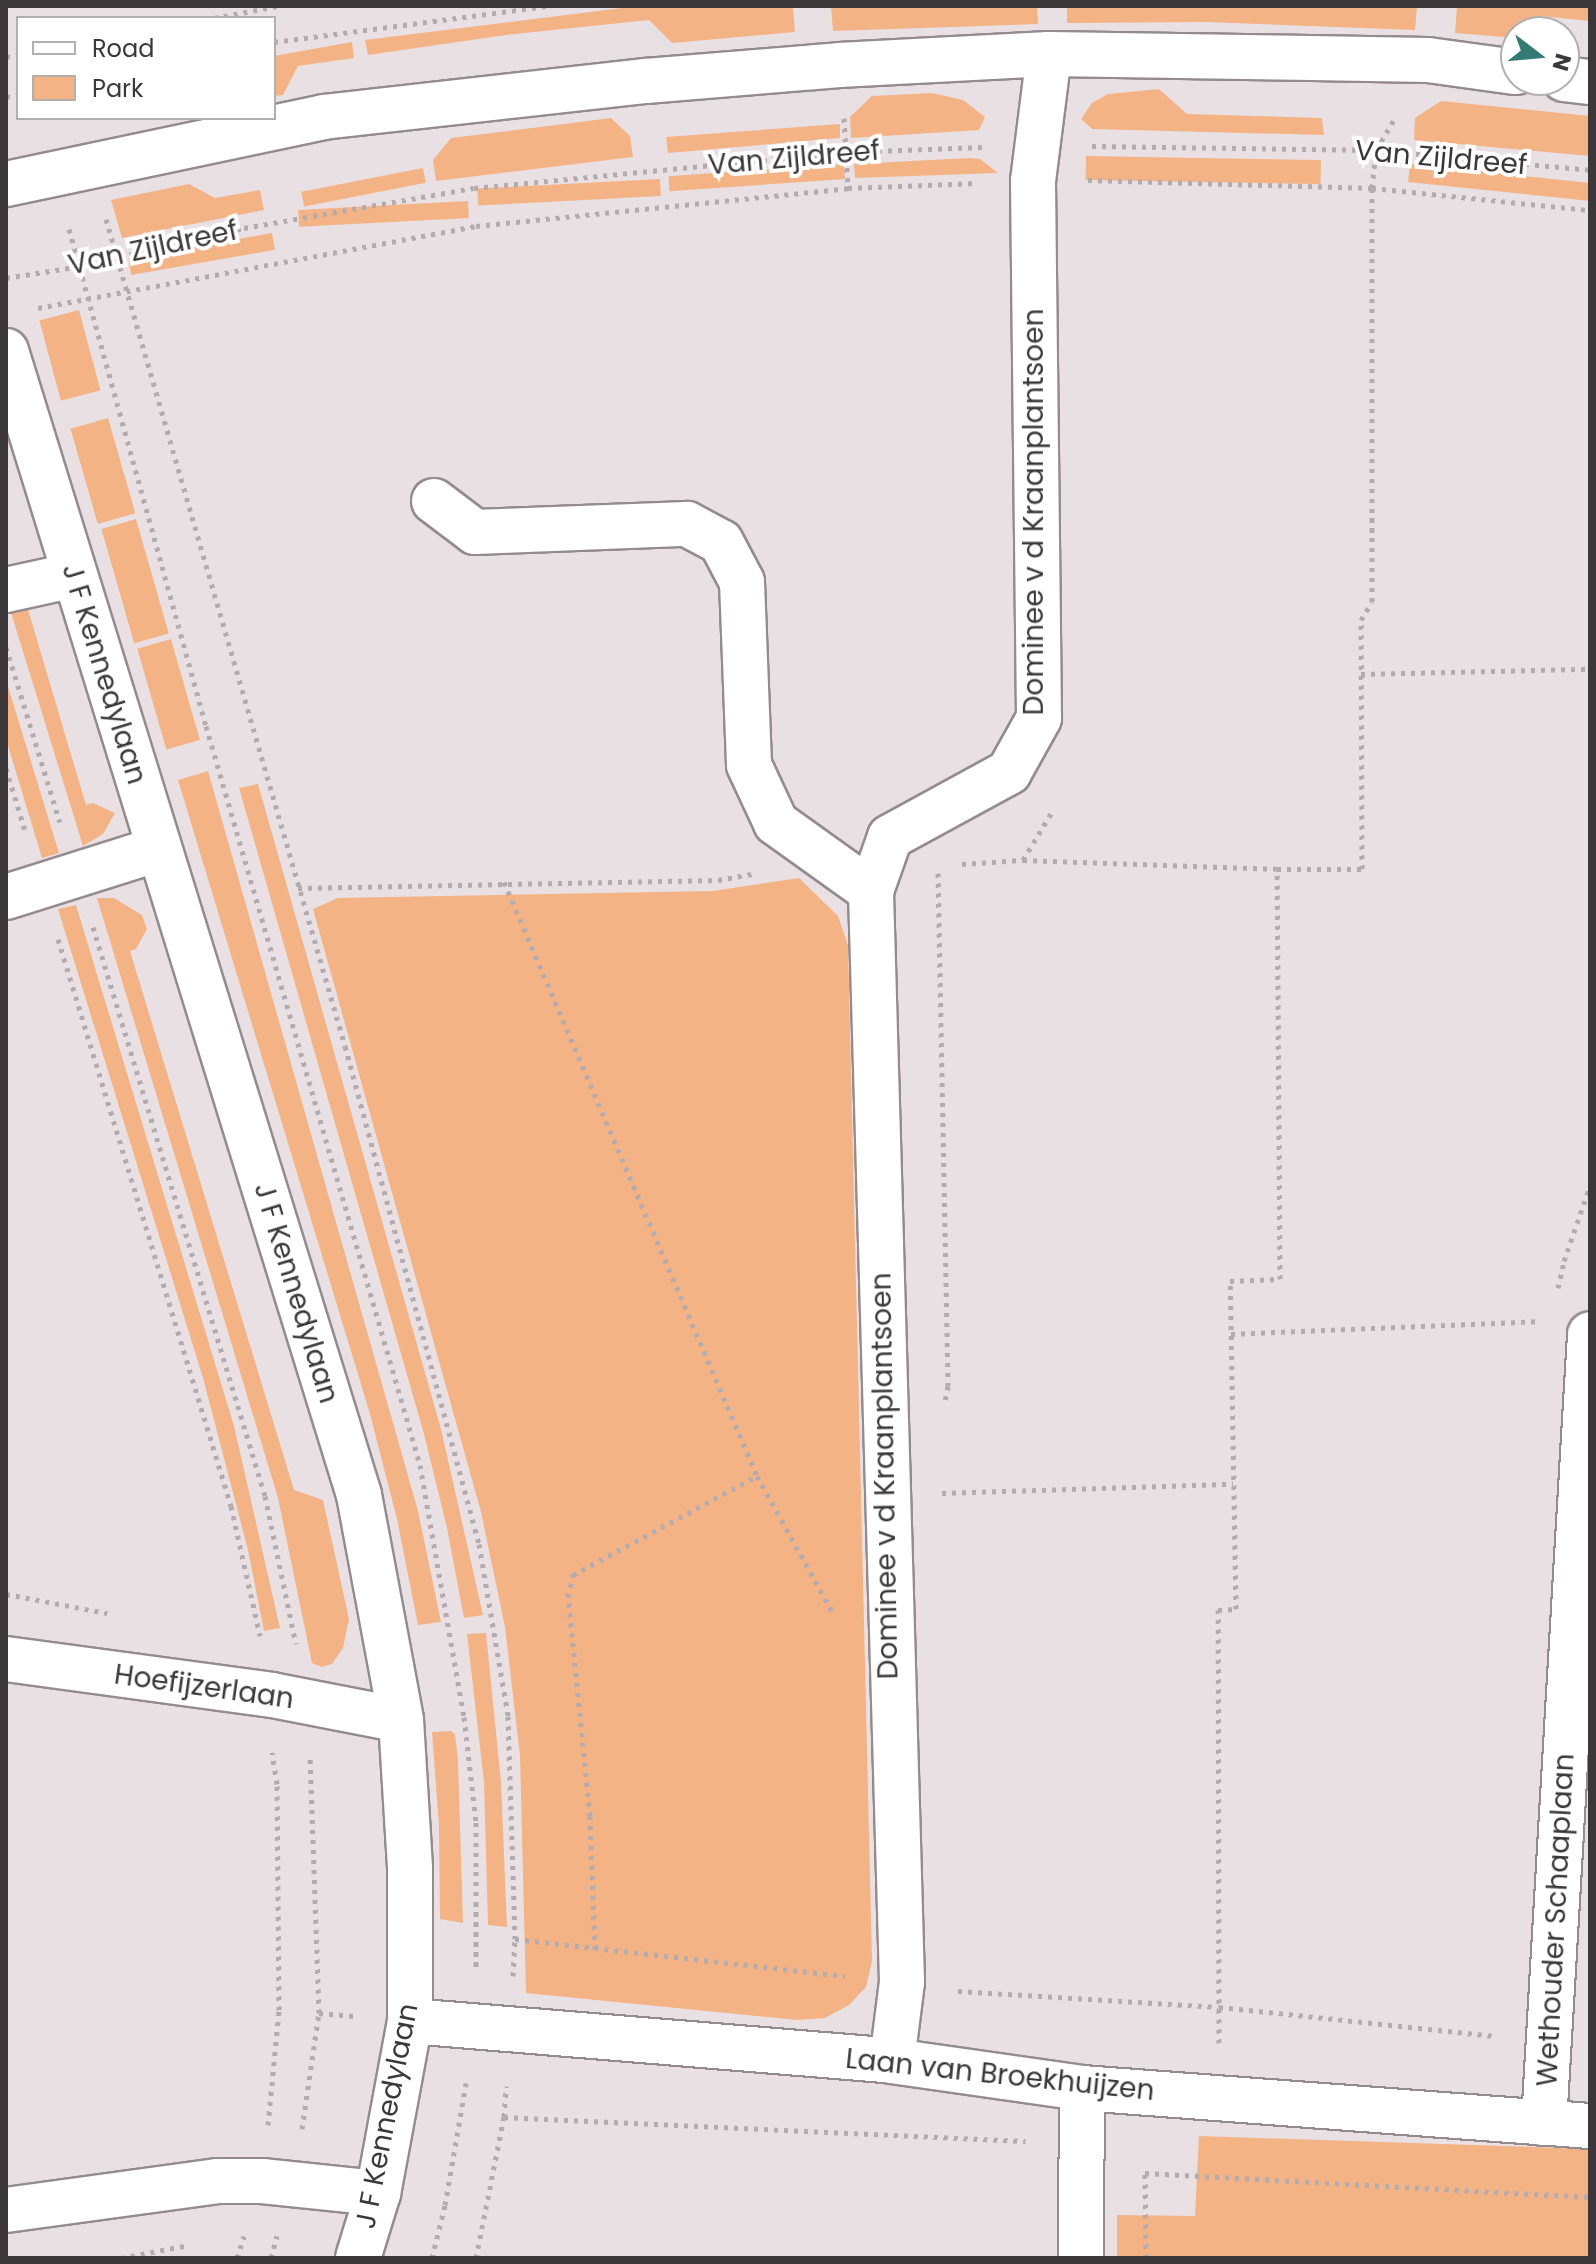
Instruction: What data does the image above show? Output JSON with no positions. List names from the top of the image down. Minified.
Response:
{"streets":{"street":["Dominee v d Kraanplantsoen","J F Kennedylaan","Hoefijzerlaan","Wethouder Schaaplaan","Laan van Broekhuijzen"],"path":["Van Zijldreef"]},"crossings":[["Van Zijldreef","Dominee v d Kraanplantsoen"],["Dominee v d Kraanplantsoen","Laan van Broekhuijzen"],["J F Kennedylaan","Hoefijzerlaan"],["J F Kennedylaan","Laan van Broekhuijzen"],["Wethouder Schaaplaan","Laan van Broekhuijzen"]],"legend":["Road","Park"],"north":"right"}
